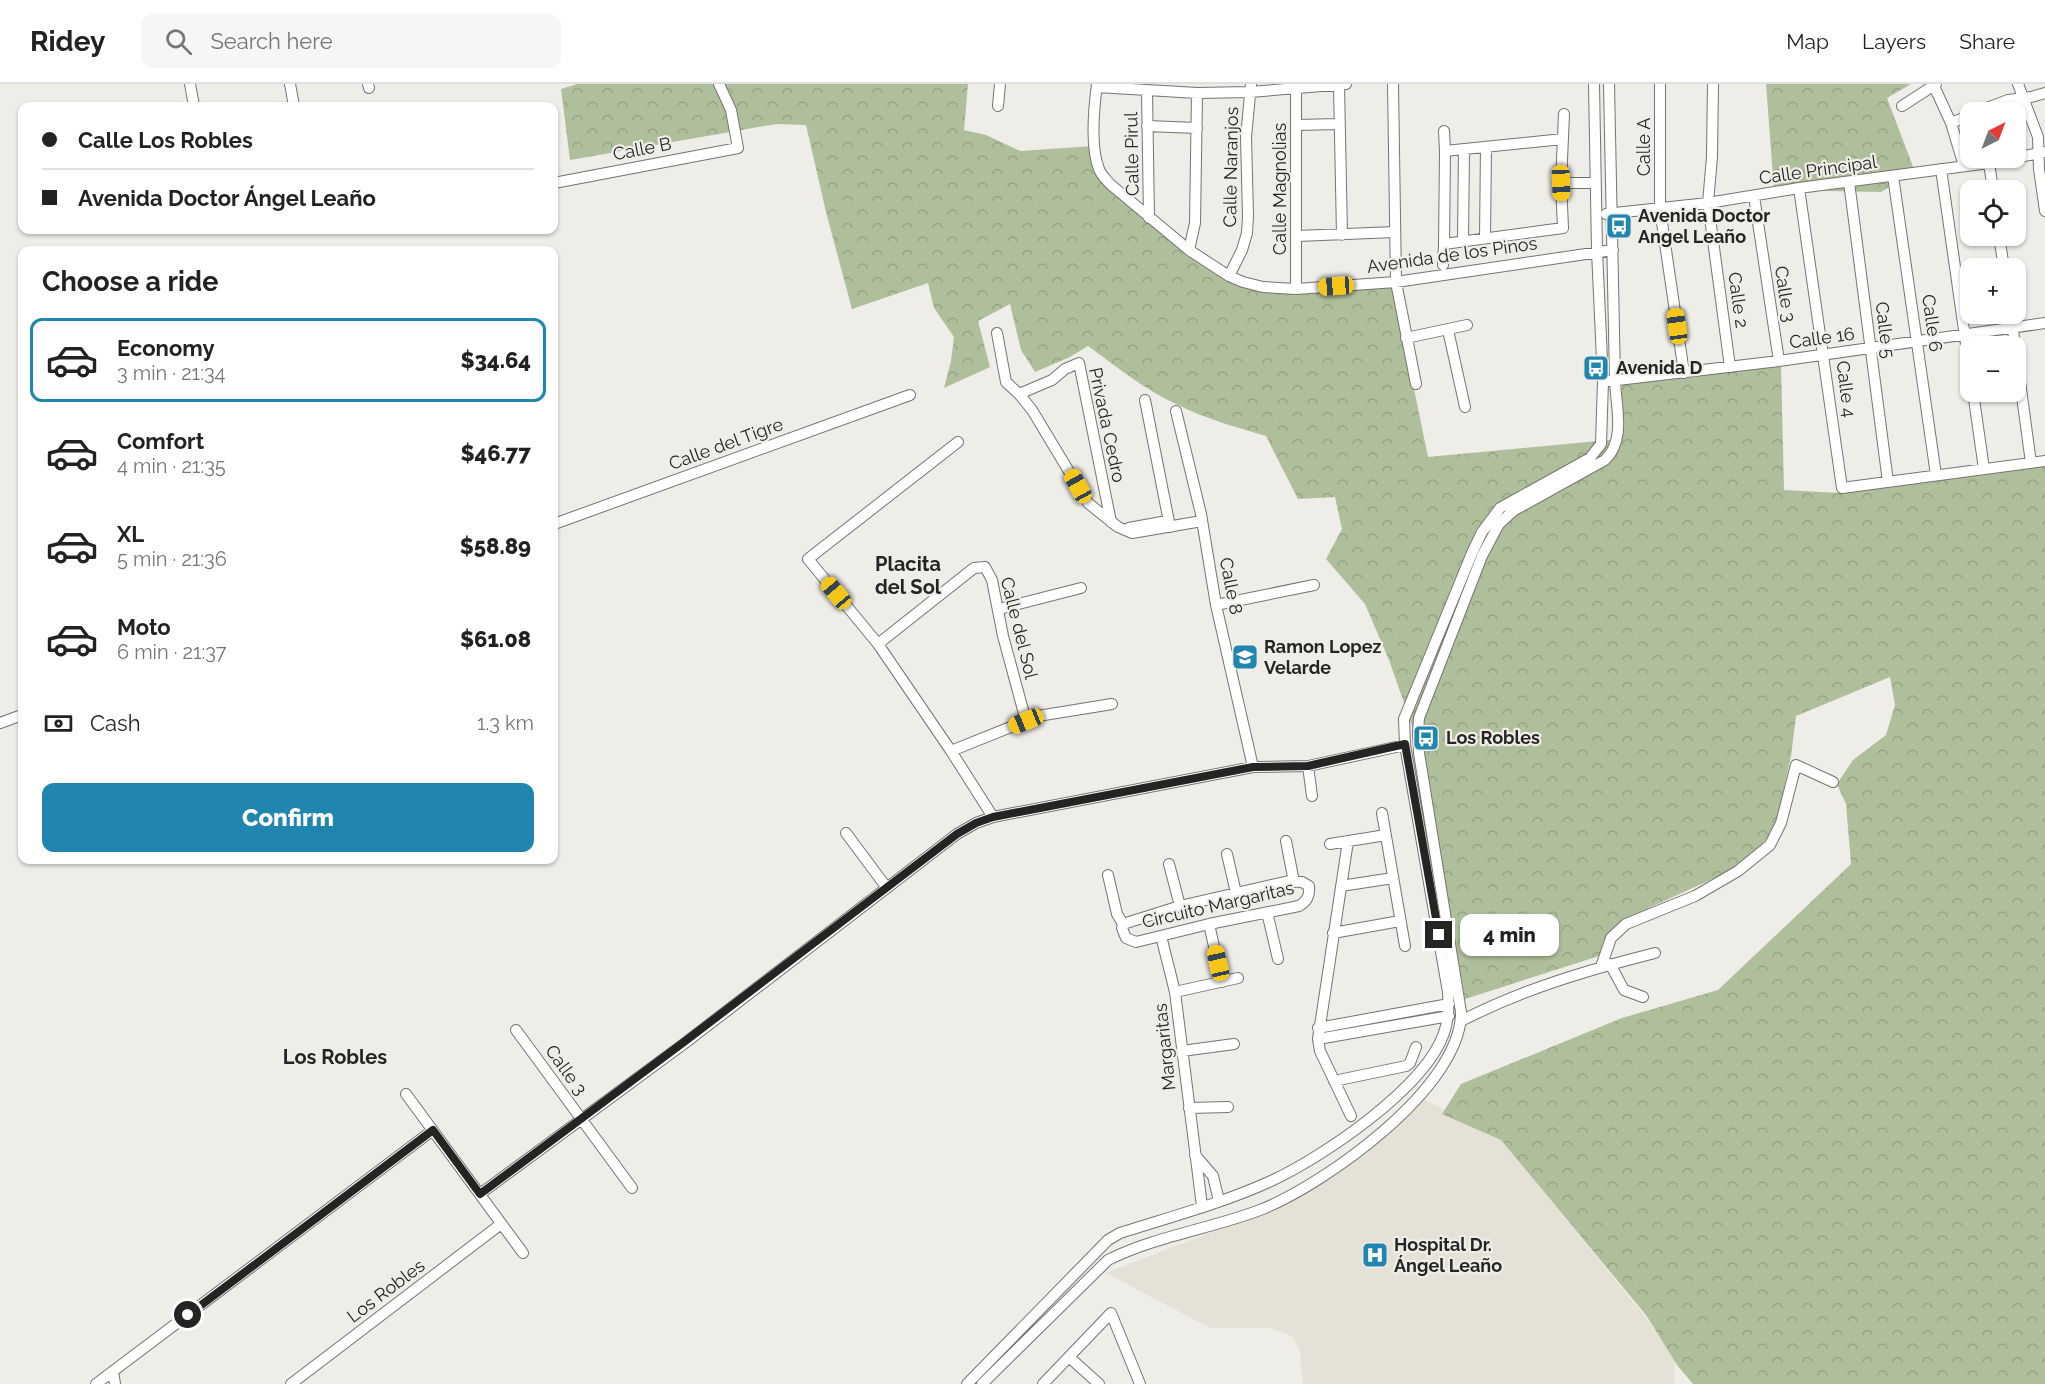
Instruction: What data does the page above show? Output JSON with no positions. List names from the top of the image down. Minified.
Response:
{"streets":{"street":["Calle A","Calle B","Calle Pirul","Calle Naranjos","Calle Principal","Calle Magnolias","Avenida de los Pinos","Calle 3","Calle 2","Calle 6","Calle 5","Calle 16","Calle 4","Privada Cedro","Calle del Tigre","Calle 8","Calle del Sol","Circuito Margaritas","Margaritas","Los Robles"]},"crossings":[["Calle A","Calle Principal"],["Calle A","Calle 16"],["Calle Pirul","Avenida de los Pinos"],["Calle Naranjos","Avenida de los Pinos"],["Calle Principal","Calle 3"],["Calle Principal","Calle 2"],["Calle Principal","Calle 6"],["Calle Principal","Calle 5"],["Calle Principal","Calle 4"],["Calle Magnolias","Avenida de los Pinos"],["Calle 3","Calle 16"],["Calle 2","Calle 16"],["Calle 6","Calle 16"],["Calle 5","Calle 16"],["Calle 5","Calle 4"],["Calle 16","Calle 4"],["Circuito Margaritas","Margaritas"]],"districts":["Placita del Sol","Los Robles"],"places":{"bus stop":["Avenida Doctor Angel Leaño","Avenida D","Los Robles"],"school or university":["Ramon Lopez Velarde"],"hospital":["Hospital Dr. Ángel Leaño"]},"north":"top right","page":{"header":"Ridey","search":"Search here","nav":["Map","Layers","Share"],"map_buttons":["+","−"],"banner":["Calle Los Robles","Avenida Doctor Ángel Leaño"],"heading":"Choose a ride","list":[{"name":"Economy","note":"3 min · 21:34","value":"$34.64"},{"name":"Comfort","note":"4 min · 21:35","value":"$46.77"},{"name":"XL","note":"5 min · 21:36","value":"$58.89"},{"name":"Moto","note":"6 min · 21:37","value":"$61.08"}],"pay":["Cash","1.3 km"],"buttons":"Confirm","bubble":"4 min"}}
